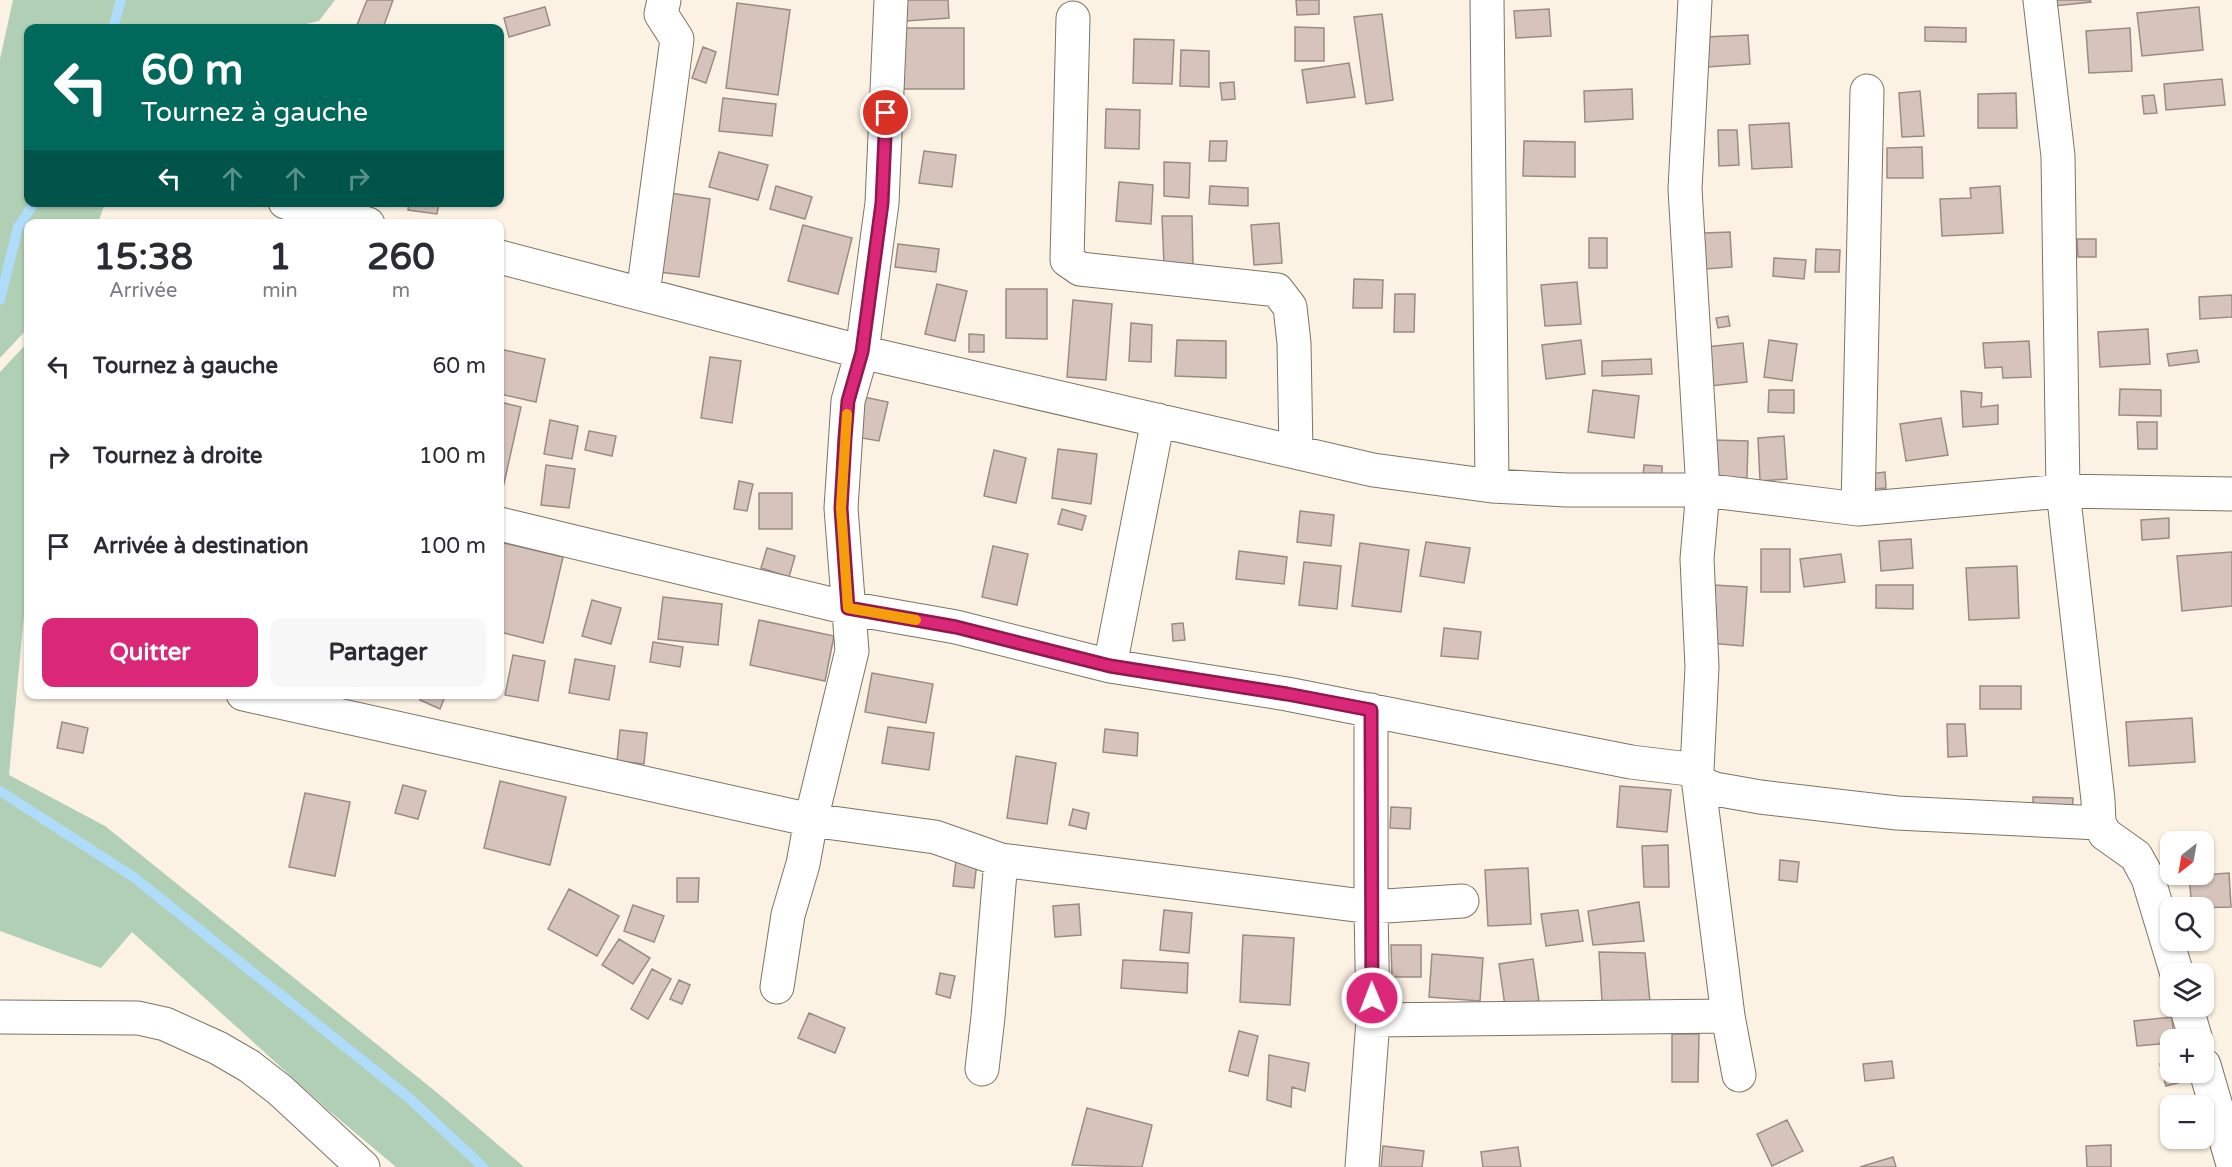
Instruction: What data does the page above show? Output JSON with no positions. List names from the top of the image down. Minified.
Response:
{"north":"bottom left","page":{"turn":["60 m","Tournez à gauche"],"eta":["15:38","Arrivée","1","min","260","m"],"list":[{"name":"Tournez à gauche","value":"60 m"},{"name":"Tournez à droite","value":"100 m"},{"name":"Arrivée à destination","value":"100 m"}],"buttons":["Quitter","Partager"],"map_buttons":["+","−"]}}
